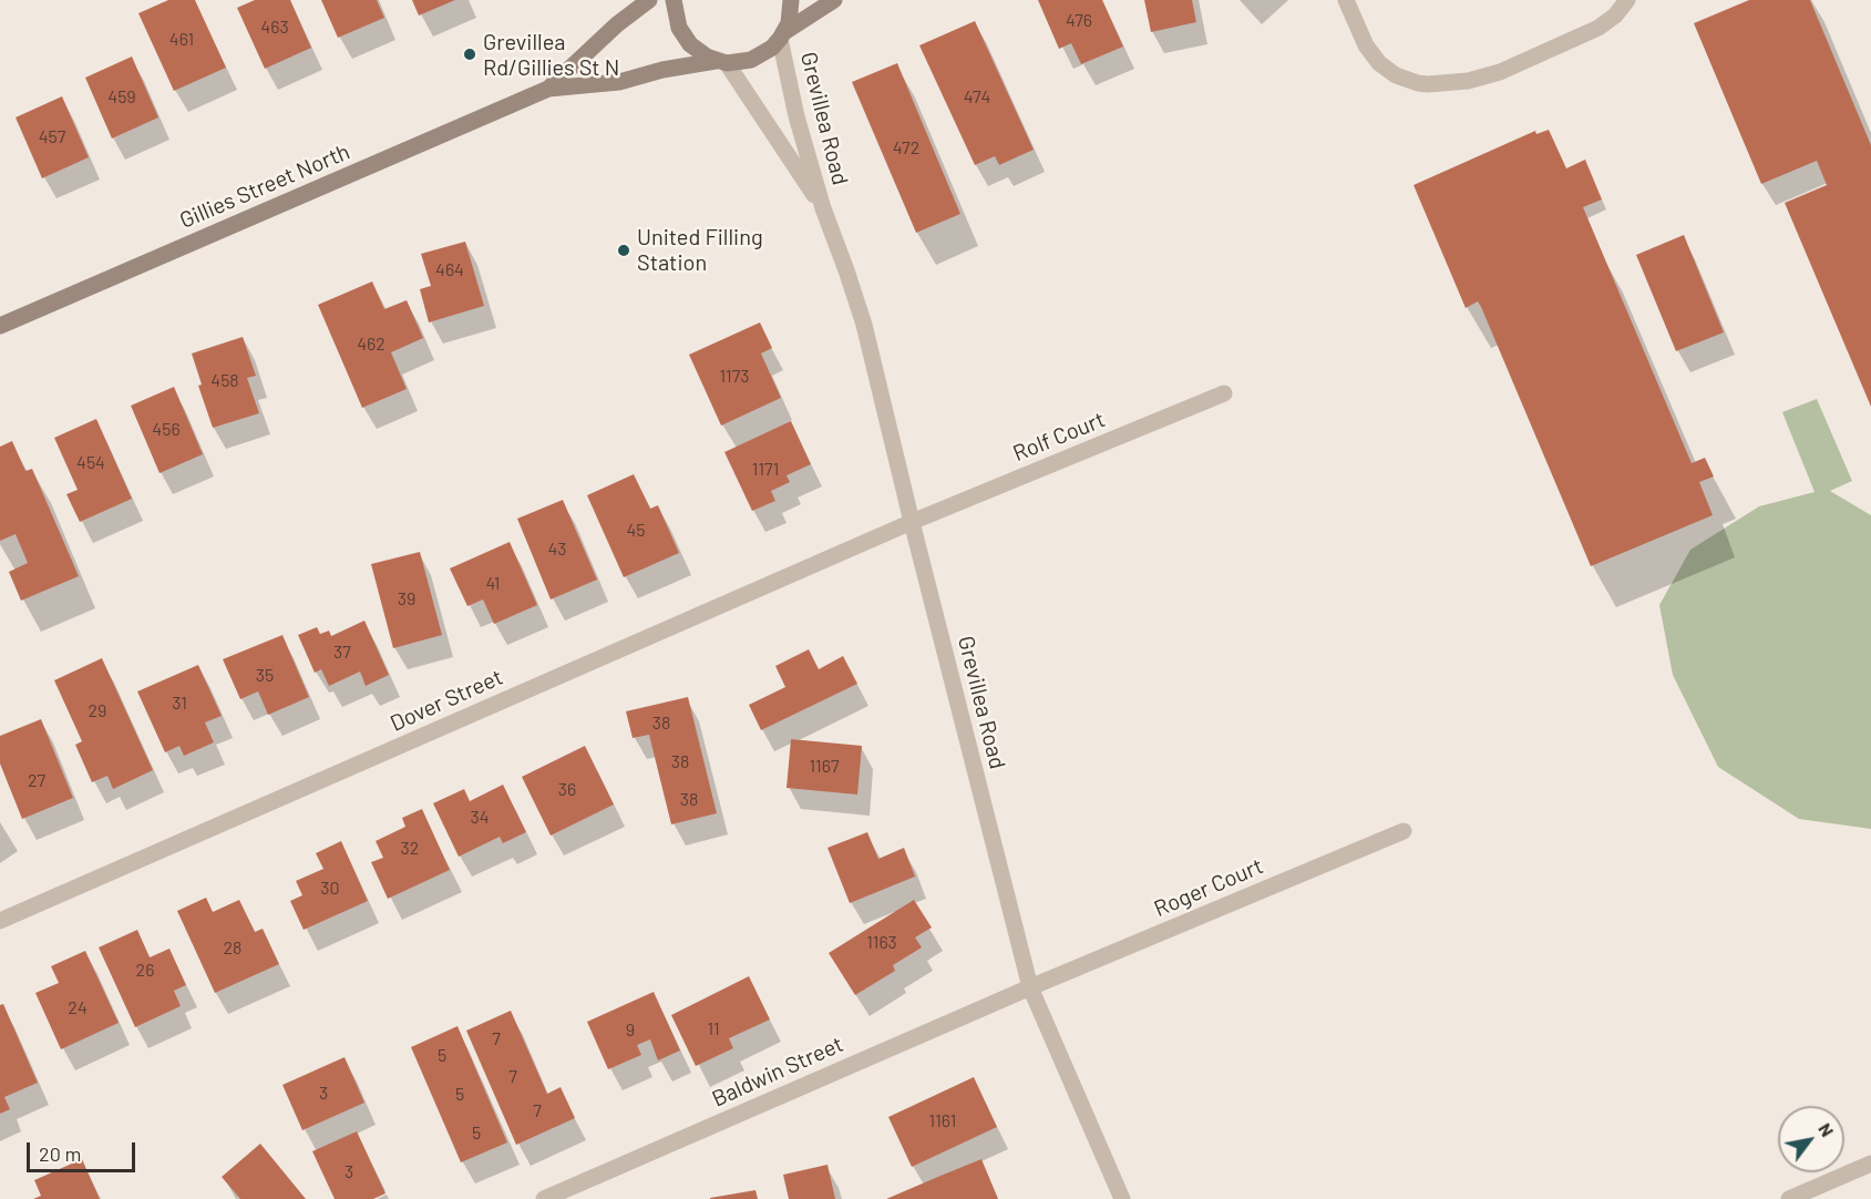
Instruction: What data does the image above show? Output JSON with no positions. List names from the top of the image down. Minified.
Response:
{"streets":{"main road":["Gillies Street North"],"street":["Grevillea Road","Rolf Court","Dover Street","Roger Court","Baldwin Street"]},"crossings":[["Grevillea Road","Gillies Street North"],["Grevillea Road","Rolf Court"],["Grevillea Road","Dover Street"],["Grevillea Road","Roger Court"],["Grevillea Road","Baldwin Street"],["Rolf Court","Dover Street"],["Roger Court","Baldwin Street"]],"places":["Grevillea Rd/Gillies St N","United Filling Station"],"house_numbers":["476","463","461","459","474","457","472","464","462","1173","458","456","454","1171","45","43","41","39","37","35","31","29","38","38","1167","27","36","38","34","32","30","1163","28","26","24","11","9","7","5","7","3","5","7","1161","5","3"],"scale_bar":"20 m","north":"top right"}
